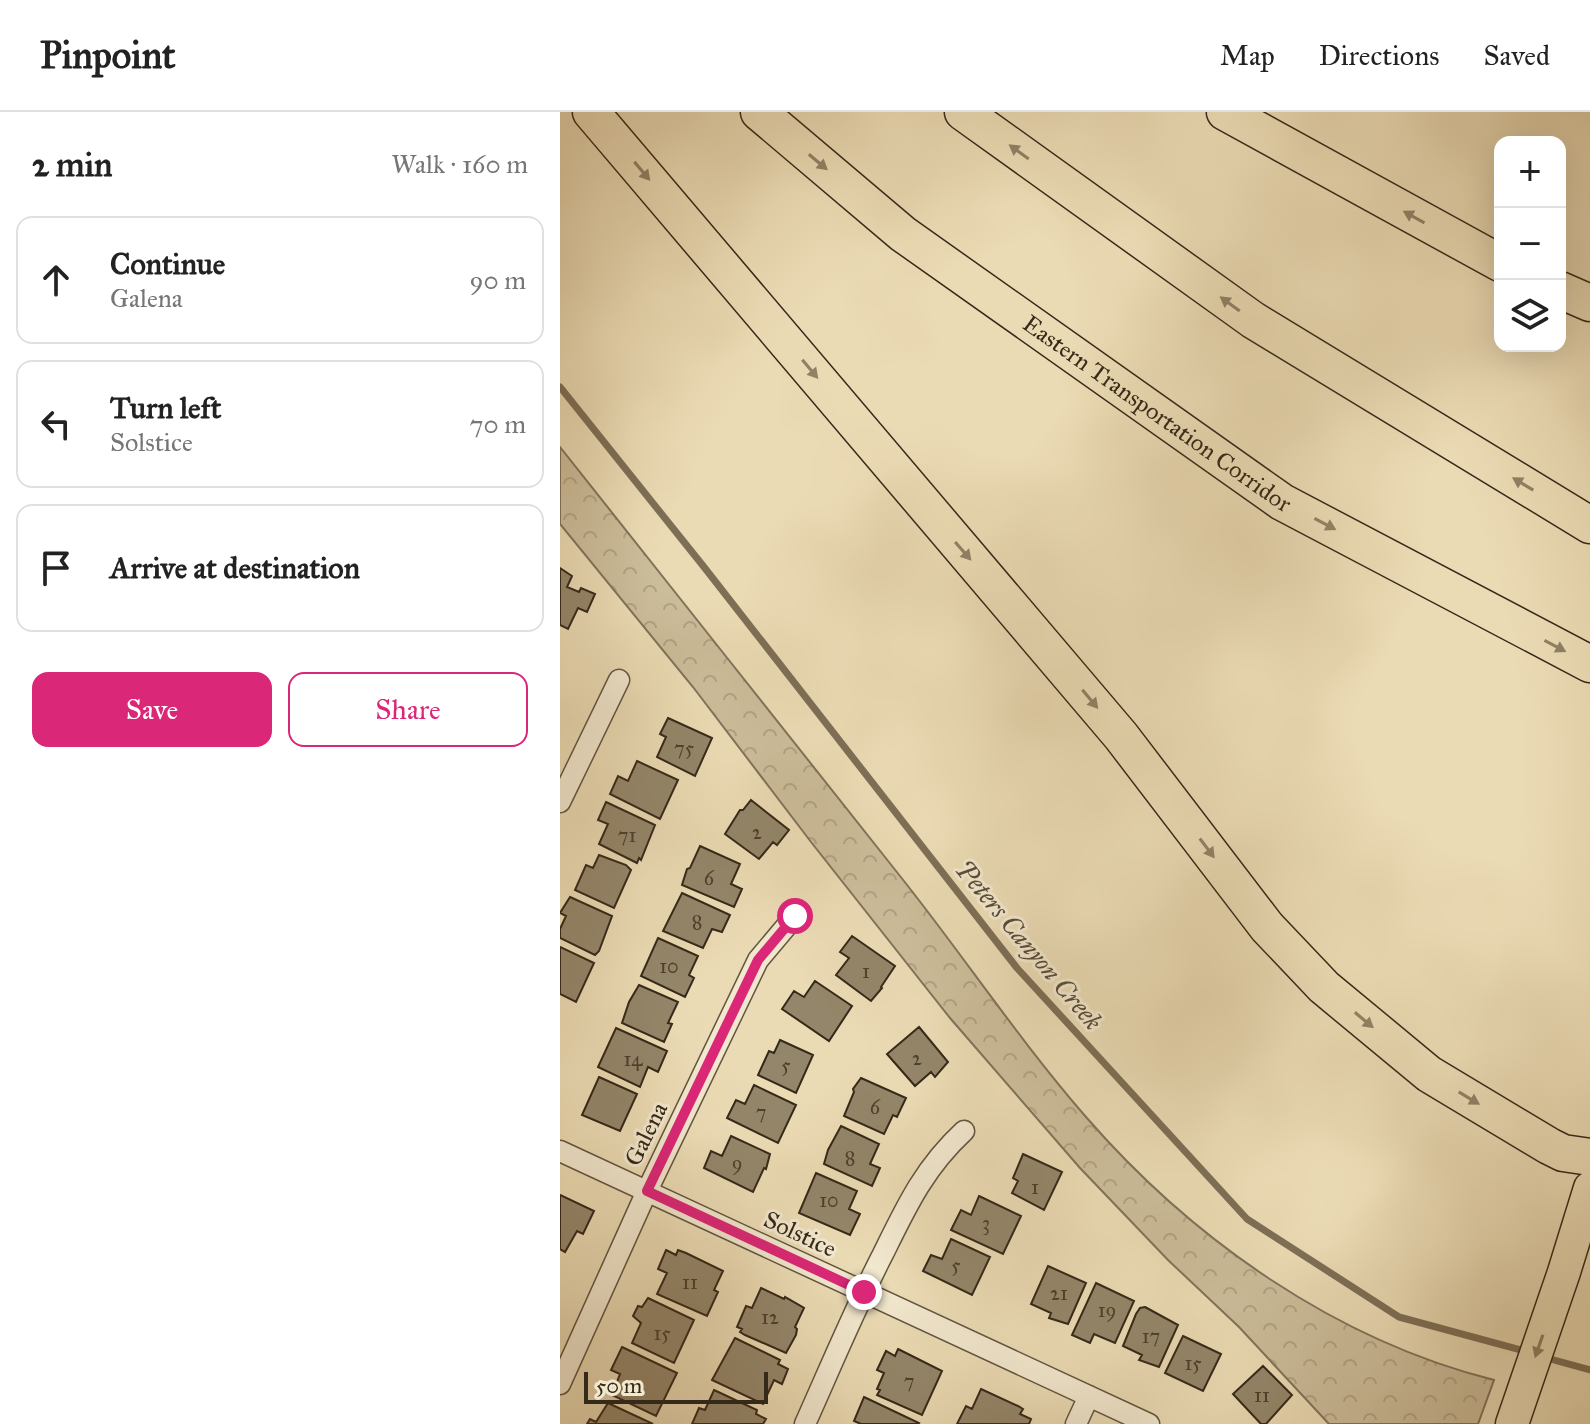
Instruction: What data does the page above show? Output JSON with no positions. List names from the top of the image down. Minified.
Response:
{"streets":{"highway":["Eastern Transportation Corridor"],"street":["Galena","Solstice"]},"crossings":[["Galena","Solstice"]],"water":["Peters Canyon Creek"],"house_numbers":["75","2","71","6","8","10","1","2","14","5","6","7","8","9","1","10","3","5","11","21","19","12","15","17","15","7","11"],"scale_bar":"50 m","page":{"header":"Pinpoint","nav":["Map","Directions","Saved"],"heading":["2 min","Walk · 160 m"],"map_buttons":["+","−"],"list":[["Continue","Galena","90 m"],["Turn left","Solstice","70 m"],"Arrive at destination"],"buttons":["Save","Share"],"scale":"50 m"}}
